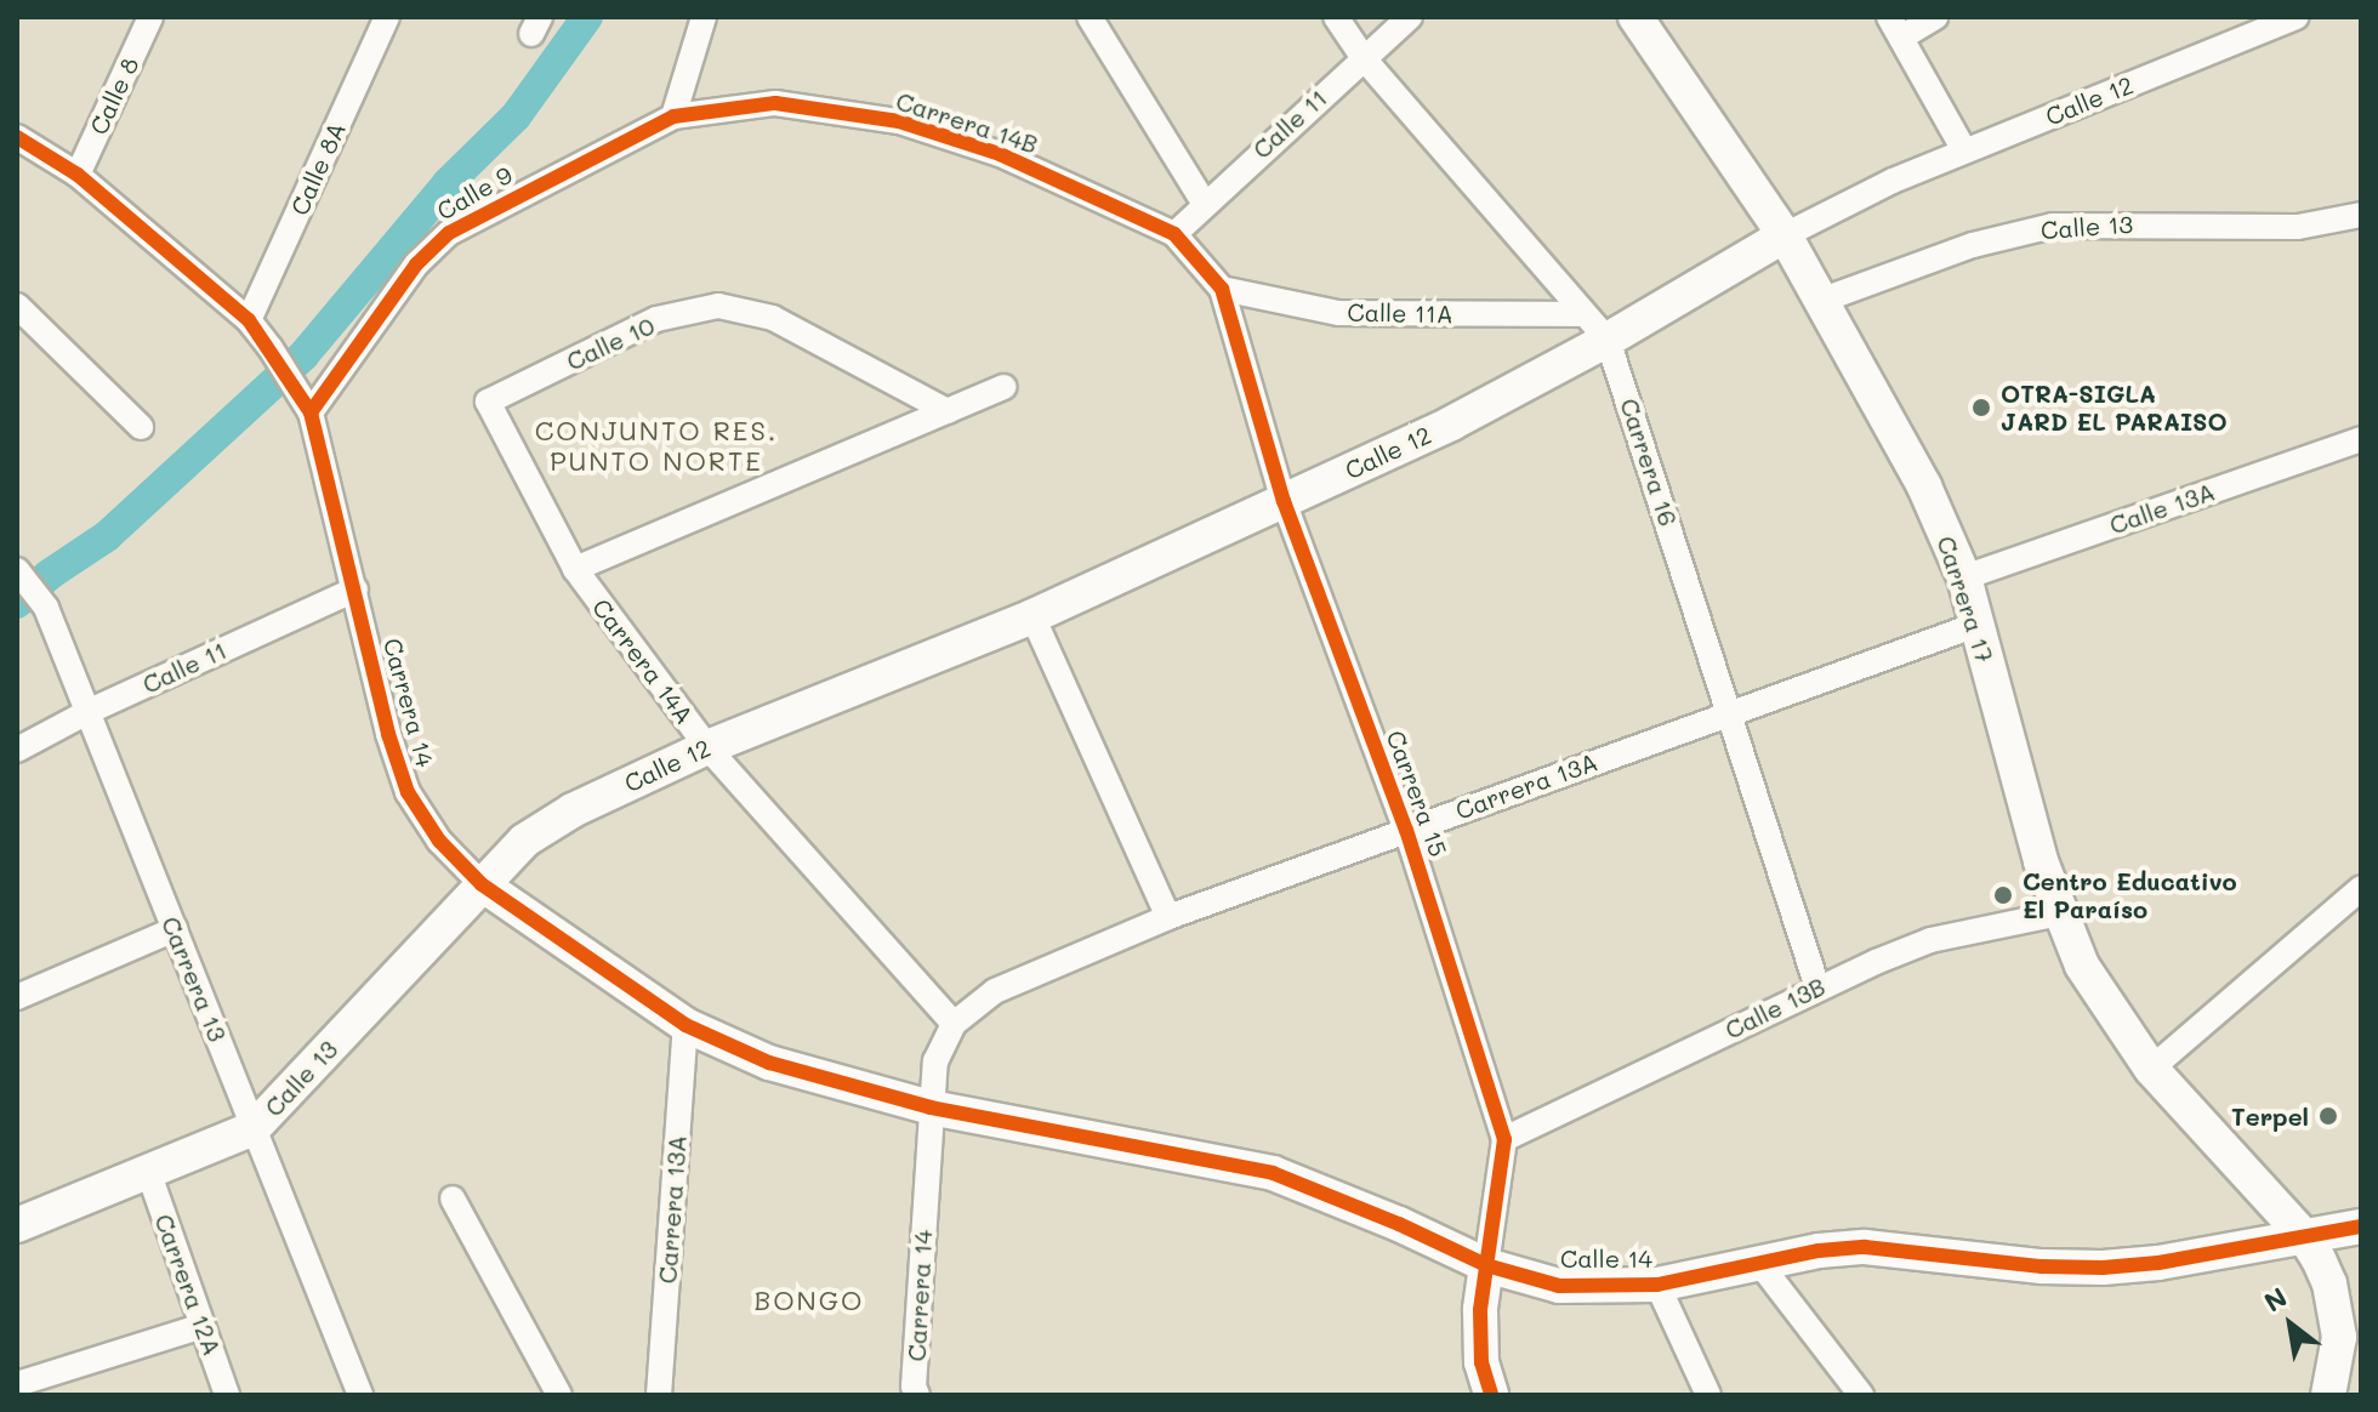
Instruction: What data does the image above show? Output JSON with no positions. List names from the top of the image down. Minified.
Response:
{"streets":{"street":["Calle 8","Calle 12","Carrera 14B","Calle 11","Calle 8A","Calle 9","Calle 13","Calle 11A","Calle 10","Carrera 16","Calle 13A","Carrera 17","Carrera 14A","Carrera 14","Carrera 13A","Carrera 15","Carrera 13","Calle 13B","Calle 14","Carrera 12A"]},"crossings":[["Calle 8","Carrera 14"],["Calle 12","Calle 13"],["Calle 12","Carrera 16"],["Calle 12","Carrera 17"],["Calle 12","Carrera 14A"],["Calle 12","Carrera 14"],["Calle 12","Carrera 15"],["Carrera 14B","Calle 11"],["Carrera 14B","Calle 9"],["Carrera 14B","Carrera 15"],["Calle 11","Carrera 16"],["Calle 11","Carrera 14"],["Calle 11","Carrera 15"],["Calle 11","Carrera 13"],["Calle 8A","Carrera 14"],["Calle 9","Carrera 14"],["Calle 13","Carrera 17"],["Calle 13","Carrera 14"],["Calle 13","Carrera 13"],["Calle 13","Carrera 12A"],["Calle 11A","Carrera 16"],["Calle 11A","Carrera 15"],["Calle 10","Carrera 14A"],["Carrera 16","Carrera 13A"],["Carrera 16","Calle 13B"],["Calle 13A","Carrera 17"],["Carrera 17","Carrera 13A"],["Carrera 17","Calle 13B"],["Carrera 17","Calle 14"],["Carrera 14A","Carrera 13A"],["Carrera 14","Carrera 13A"],["Carrera 14","Calle 14"],["Carrera 13A","Carrera 15"],["Carrera 13A","Calle 14"],["Carrera 15","Calle 13B"],["Carrera 15","Calle 14"]],"districts":["CONJUNTO RES. PUNTO NORTE","BONGO"],"places":["OTRA-SIGLA JARD EL PARAISO","Centro Educativo El Paraíso","Terpel"],"north":"top left"}
